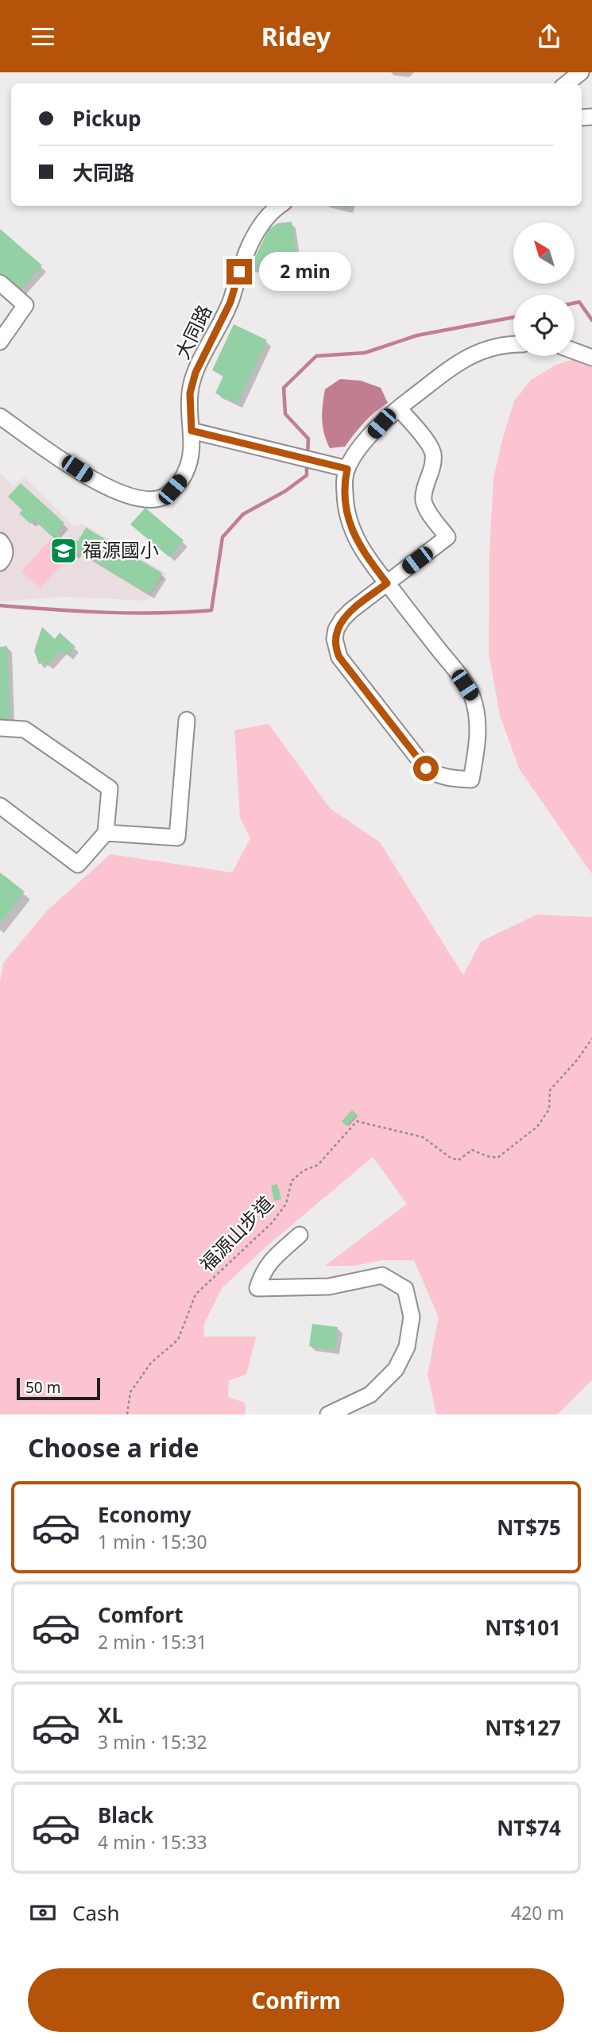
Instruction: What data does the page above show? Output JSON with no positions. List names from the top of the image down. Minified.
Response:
{"streets":{"street":["大同路"],"path":["福源山步道"]},"places":{"school or university":["福源國小"]},"scale_bar":"50 m","north":"top left","page":{"header":"Ridey","banner":["Pickup","大同路"],"bubble":"2 min","scale":"50 m","heading":"Choose a ride","list":[{"name":"Economy","note":"1 min · 15:30","value":"NT$75"},{"name":"Comfort","note":"2 min · 15:31","value":"NT$101"},{"name":"XL","note":"3 min · 15:32","value":"NT$127"},{"name":"Black","note":"4 min · 15:33","value":"NT$74"}],"pay":["Cash","420 m"],"buttons":"Confirm"}}
